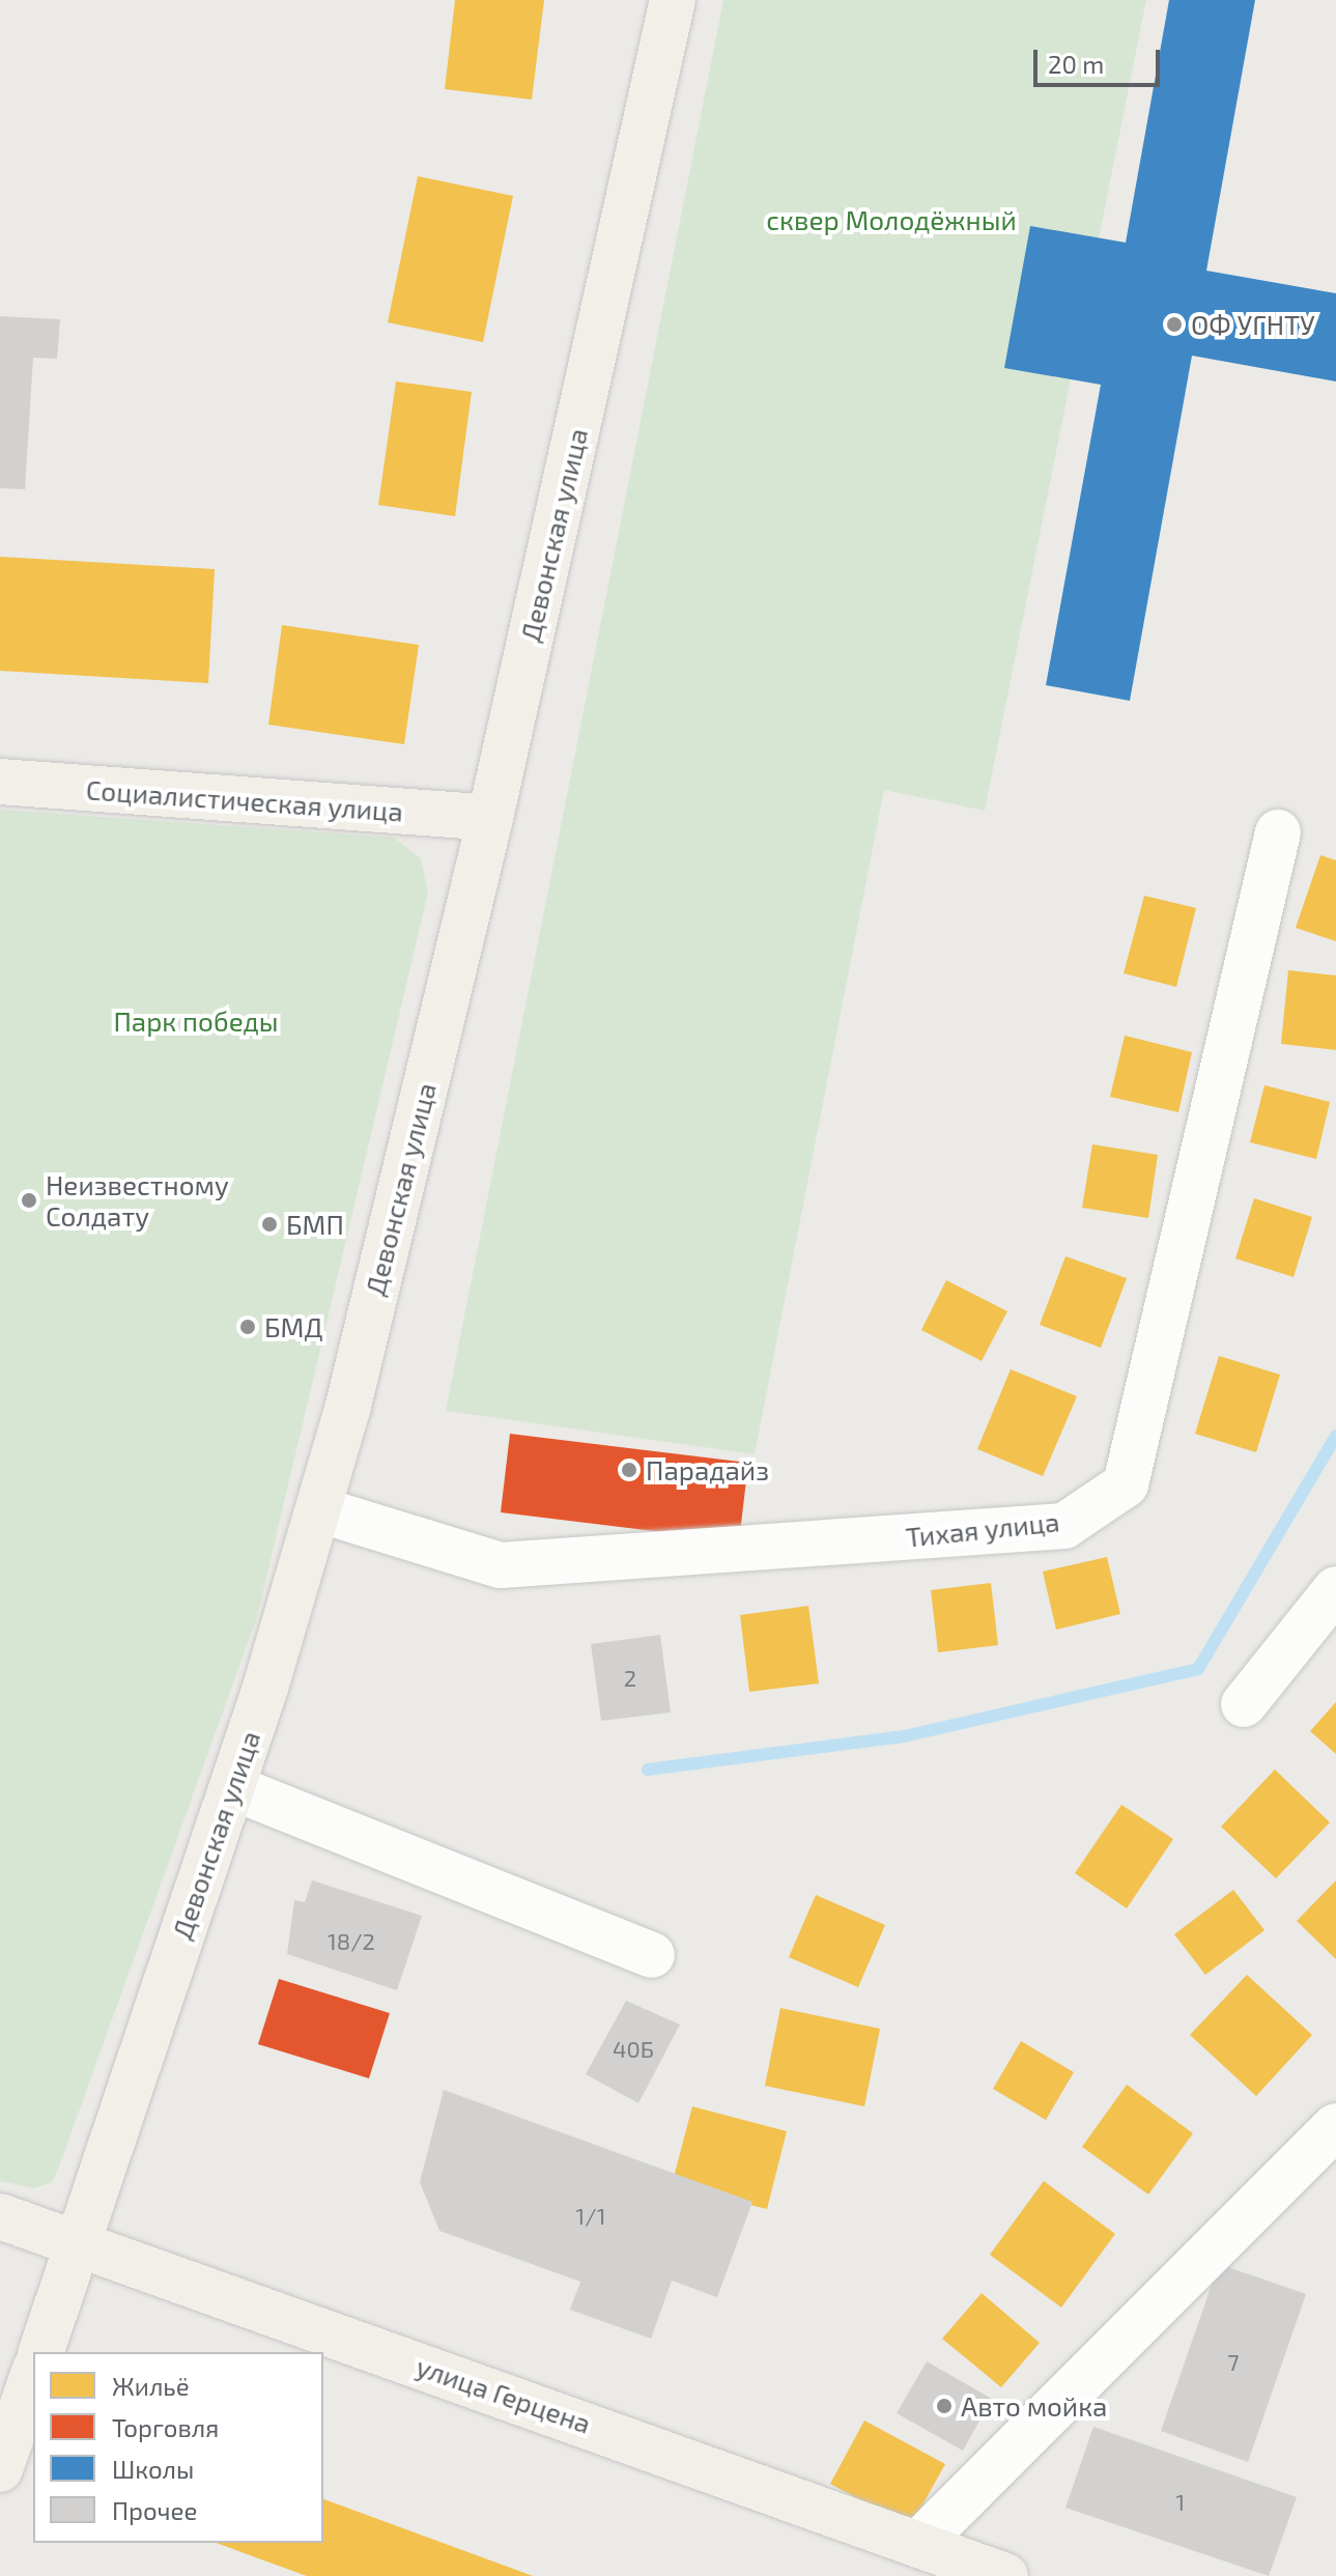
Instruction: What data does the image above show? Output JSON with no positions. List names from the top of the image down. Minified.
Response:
{"streets":{"main road":["Девонская улица","Социалистическая улица","улица Герцена"],"street":["Тихая улица"]},"crossings":[["Девонская улица","Социалистическая улица"],["Девонская улица","Тихая улица"],["Девонская улица","улица Герцена"]],"parks":["сквер Молодёжный","Парк победы"],"places":["ОФ УГНТУ","Неизвестному Солдату","БМП","БМД","Парадайз","Авто мойка"],"house_numbers":["2","18/2","40Б","1/1","7","1"],"legend":["Жильё","Торговля","Школы","Прочее"],"scale_bar":"20 m"}
